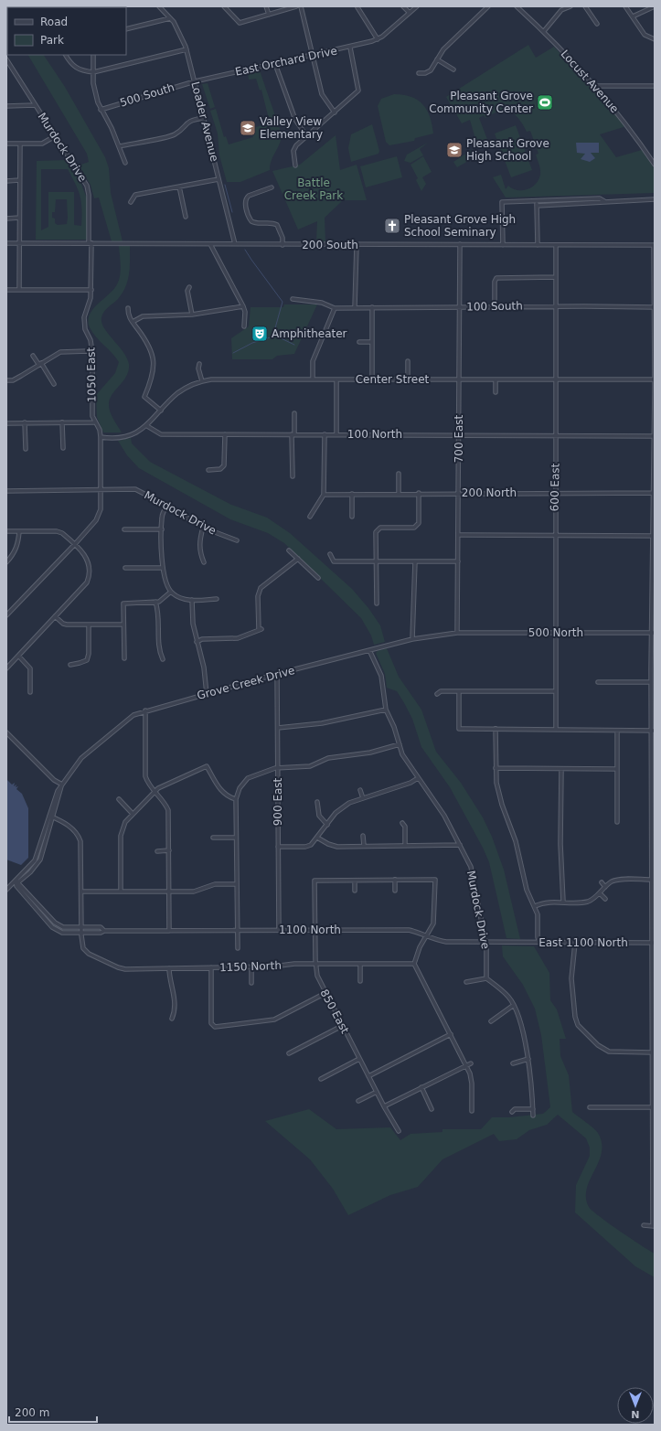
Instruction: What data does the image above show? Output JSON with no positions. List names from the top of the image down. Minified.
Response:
{"streets":{"street":["East Orchard Drive","Locust Avenue","500 South","Loader Avenue","Murdock Drive","200 South","100 South","1050 East","Center Street","100 North","700 East","600 East","200 North","500 North","Grove Creek Drive","900 East","1100 North","East 1100 North","1150 North","850 East"]},"crossings":[["East Orchard Drive","500 South"],["East Orchard Drive","Loader Avenue"],["500 South","Loader Avenue"],["Loader Avenue","200 South"],["Murdock Drive","200 South"],["Murdock Drive","1050 East"],["Murdock Drive","Grove Creek Drive"],["Murdock Drive","1100 North"],["200 South","1050 East"],["200 South","700 East"],["200 South","600 East"],["100 South","700 East"],["100 South","600 East"],["Center Street","100 North"],["Center Street","700 East"],["Center Street","600 East"],["100 North","700 East"],["100 North","600 East"],["700 East","200 North"],["700 East","500 North"],["700 East","Grove Creek Drive"],["600 East","200 North"],["600 East","500 North"],["500 North","Grove Creek Drive"],["Grove Creek Drive","900 East"],["Grove Creek Drive","1100 North"],["900 East","1100 North"],["1100 North","East 1100 North"],["1100 North","1150 North"],["1100 North","850 East"],["1150 North","850 East"]],"parks":["Battle Creek Park"],"places":{"sports":["Pleasant Grove Community Center"],"school or university":["Valley View Elementary","Pleasant Grove High School"],"church":["Pleasant Grove High School Seminary"],"theatre":["Amphitheater"]},"legend":["Road","Park"],"scale_bar":"200 m","north":"bottom"}
